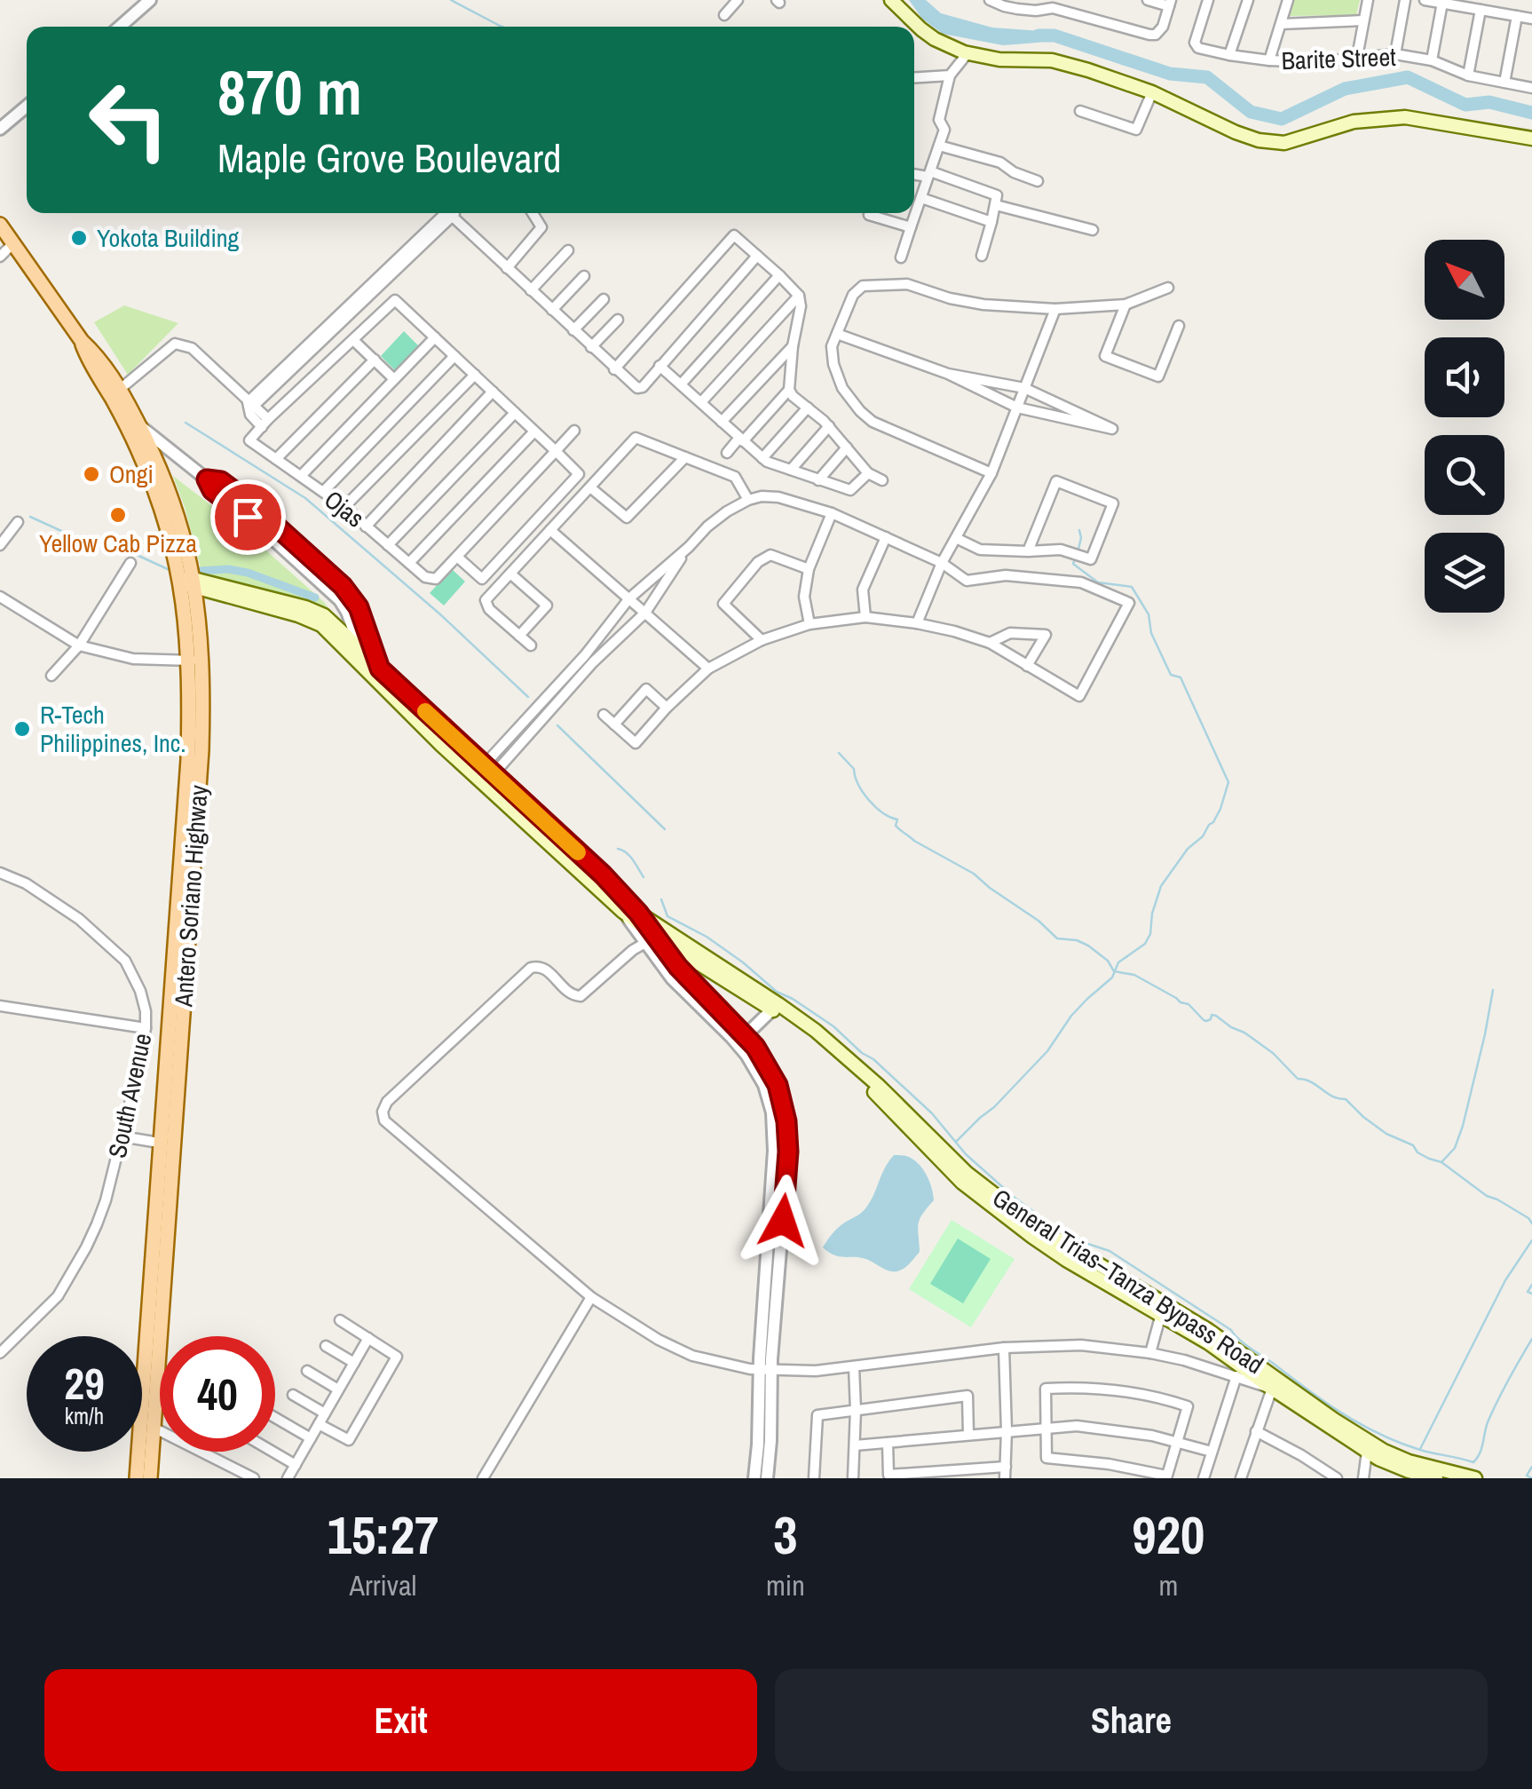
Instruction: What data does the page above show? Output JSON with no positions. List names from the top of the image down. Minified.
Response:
{"streets":{"main road":["Antero Soriano Highway","General Trias–Tanza Bypass Road"],"street":["Barite Street","Ojas","South Avenue"]},"places":["Yokota Building","Ongi","Yellow Cab Pizza","R-Tech Philippines, Inc."],"north":"top left","page":{"turn":["870 m","Maple Grove Boulevard"],"speed":"29 km/h","limit":"40","eta":["15:27","Arrival","3","min","920","m"],"buttons":["Exit","Share"]}}
